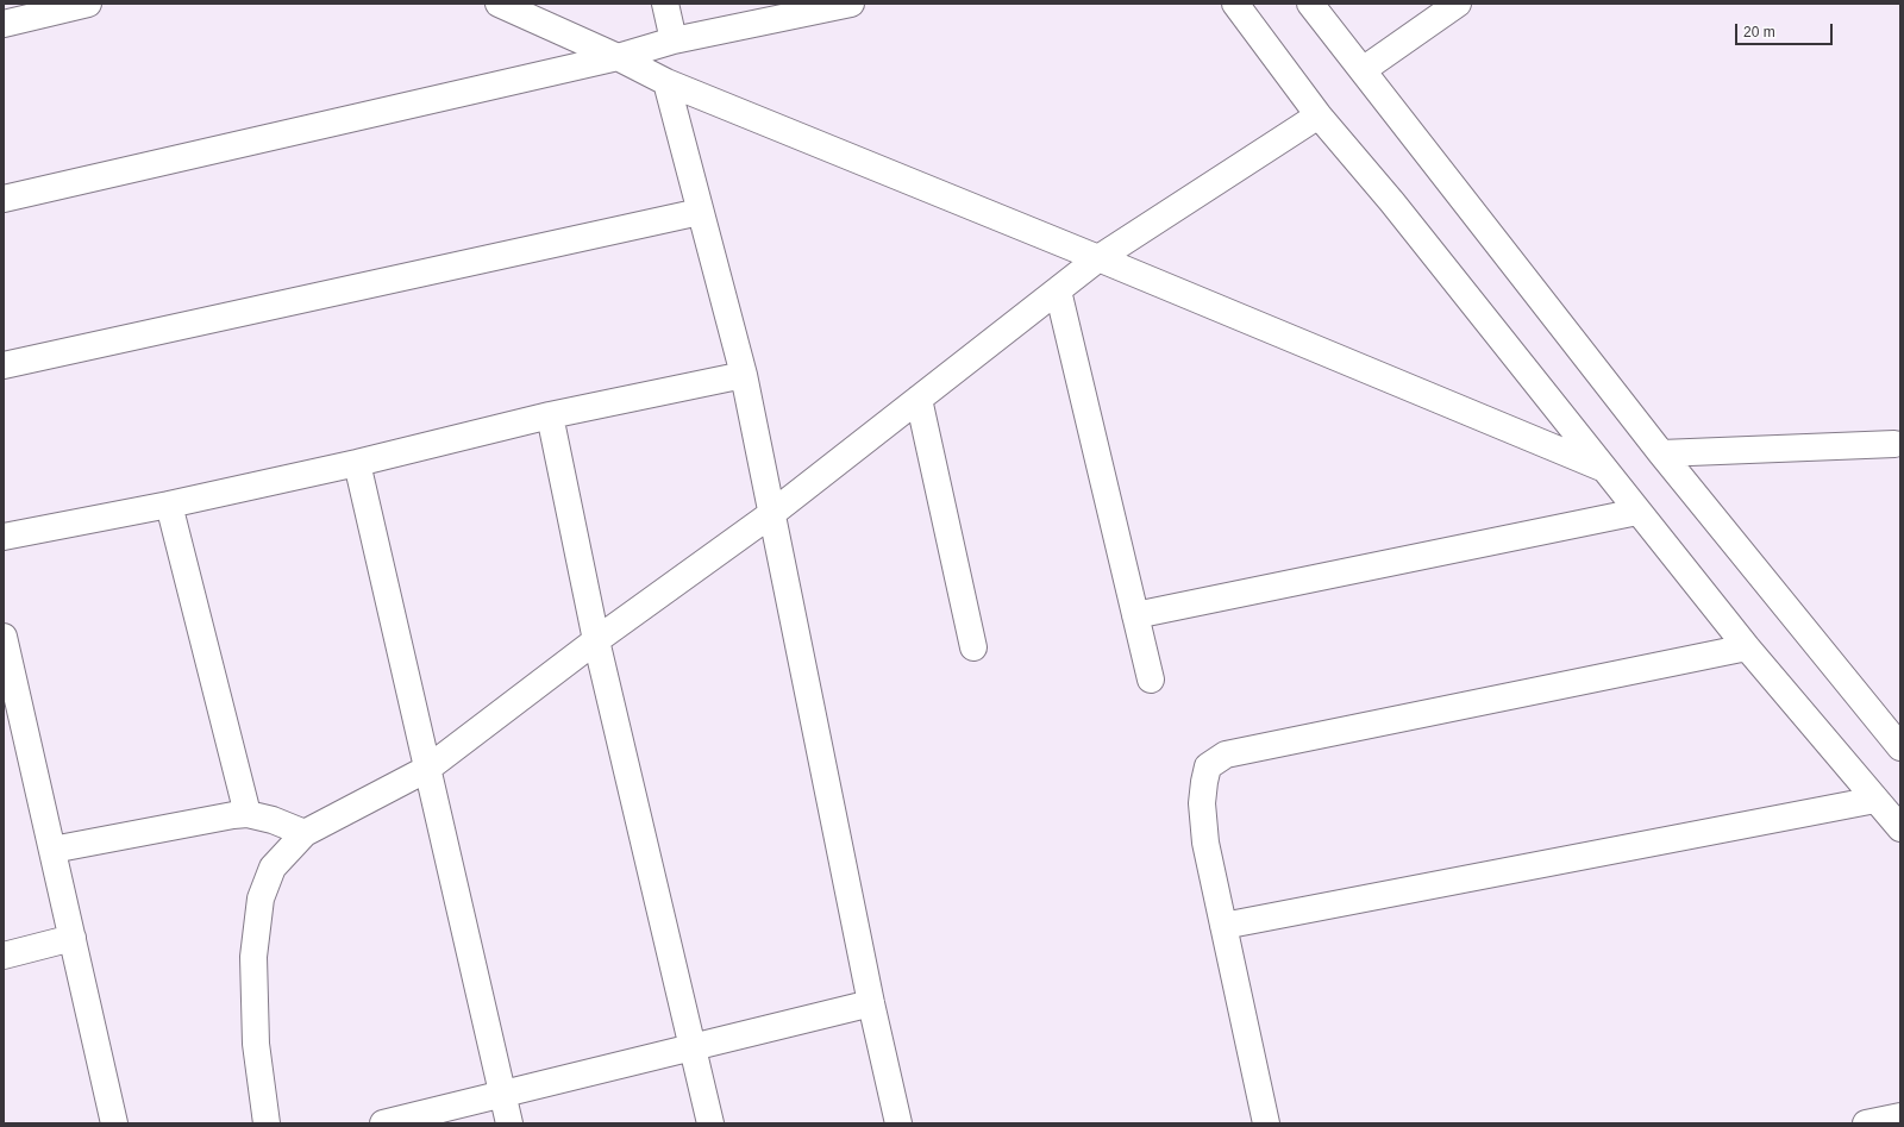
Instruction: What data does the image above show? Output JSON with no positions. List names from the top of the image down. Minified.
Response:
{"scale_bar":"20 m"}
